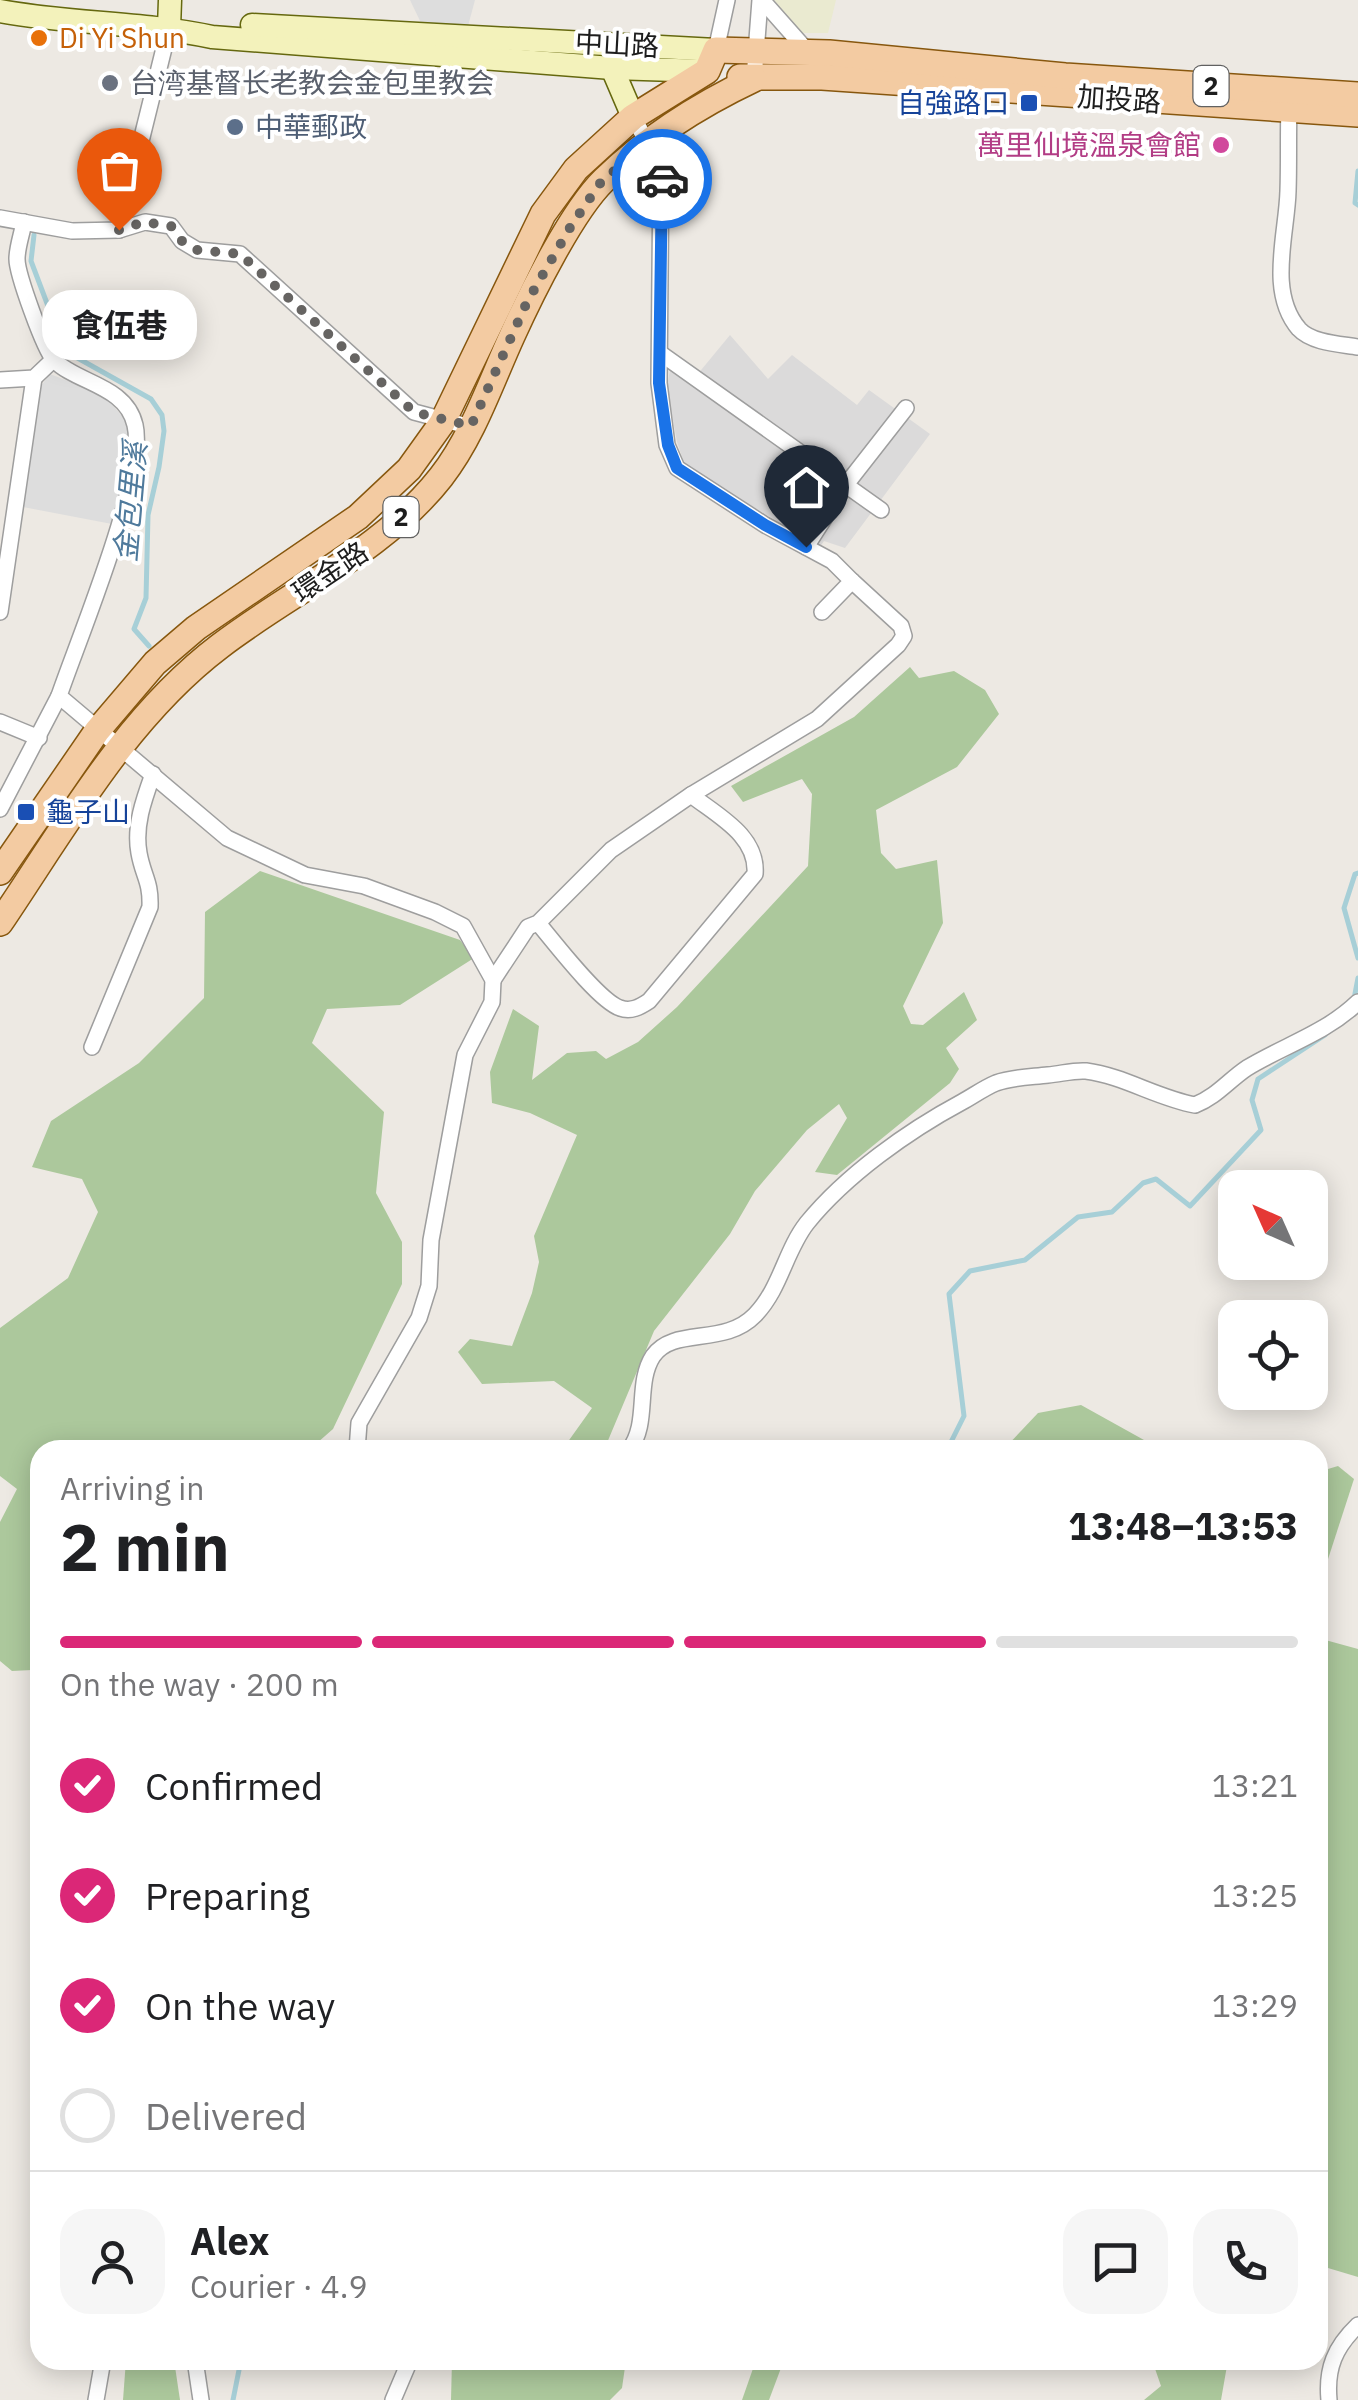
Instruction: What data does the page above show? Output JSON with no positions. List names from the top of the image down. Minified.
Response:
{"streets":{"main road":["中山路","2","加投路","環金路"]},"crossings":[["中山路","2"],["中山路","加投路"],["中山路","環金路"],["2","加投路"],["2","環金路"]],"water":["金包里溪"],"places":{"other":["Di Yi Shun","台湾基督长老教会金包里教会","中華郵政","萬里仙境溫泉會館","食伍巷"],"transit":["自強路口","龜子山"]},"north":"top left","page":{"bubble":"食伍巷","heading":["2 min","Arriving in","13:48–13:53"],"panel":["Alex","Courier · 4.9"],"bar":"On the way · 200 m","list":[["Confirmed","13:21"],["Preparing","13:25"],["On the way","13:29"],"Delivered"]}}
